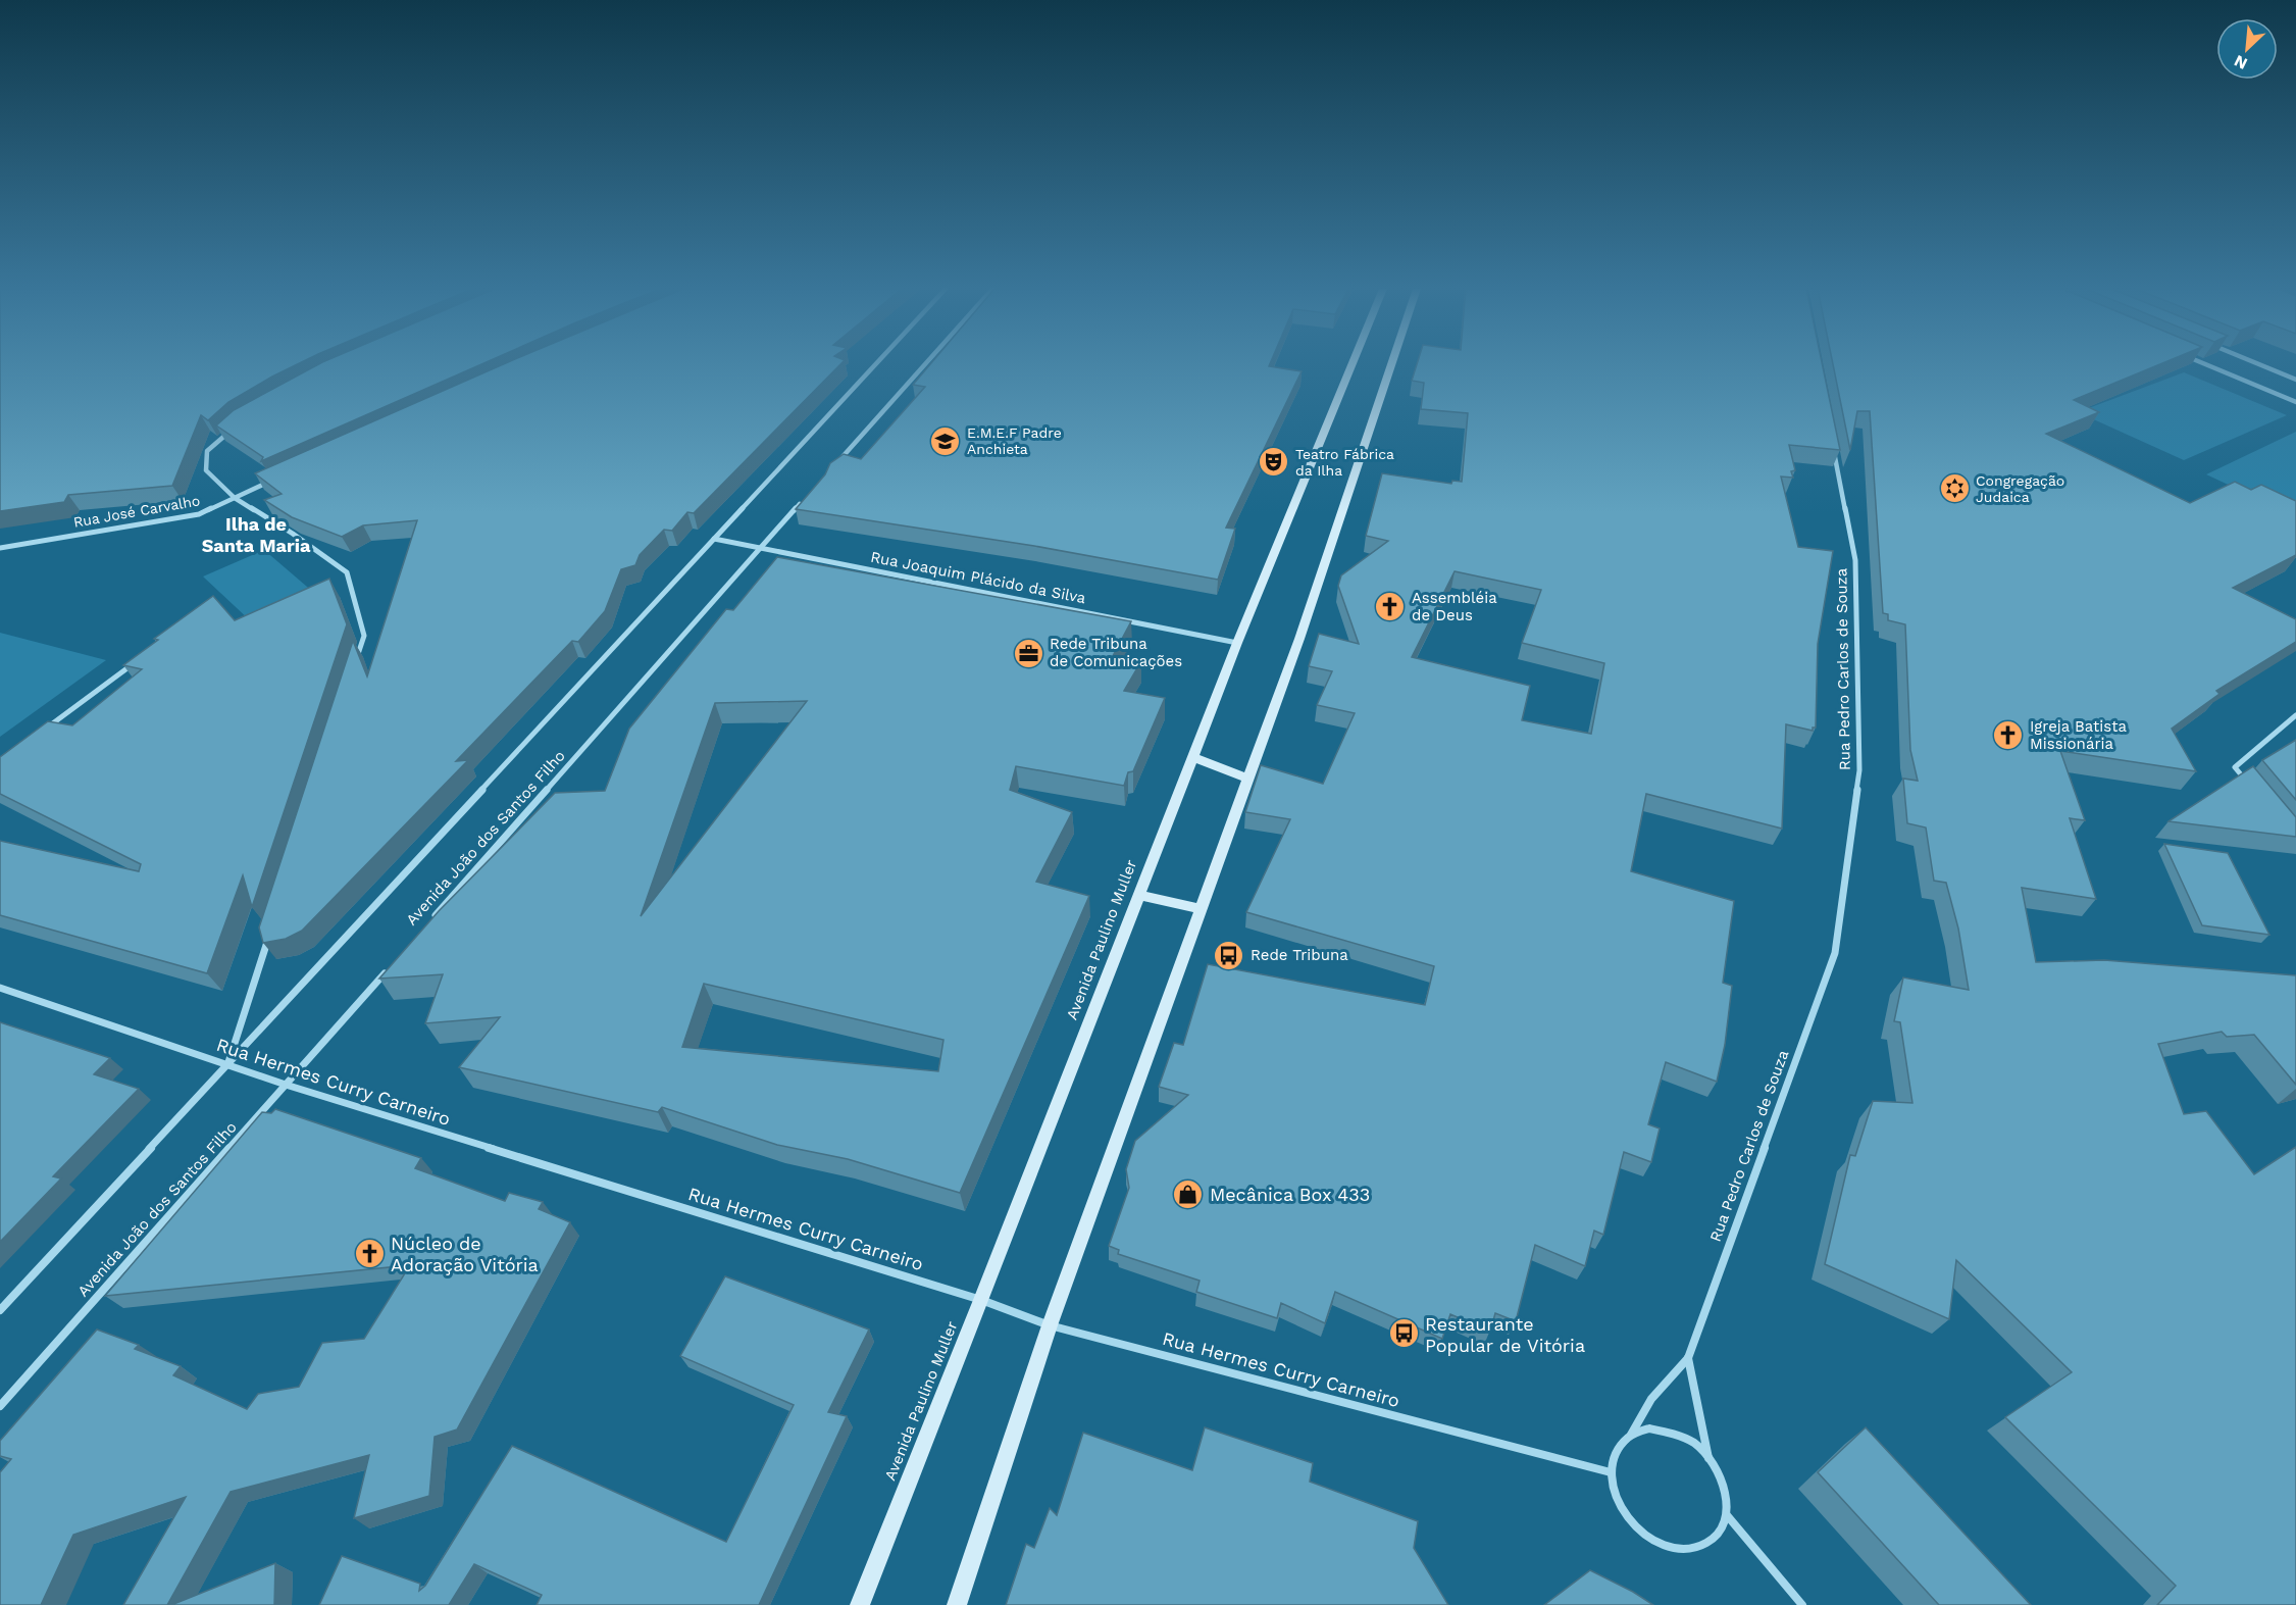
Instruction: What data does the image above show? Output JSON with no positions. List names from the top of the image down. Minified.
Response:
{"streets":{"main road":["Avenida Paulino Muller"],"street":["Rua José Carvalho","Rua Joaquim Plácido da Silva","Rua Pedro Carlos de Souza","Avenida João dos Santos Filho","Rua Hermes Curry Carneiro"]},"crossings":[["Rua Joaquim Plácido da Silva","Avenida João dos Santos Filho"],["Rua Joaquim Plácido da Silva","Avenida Paulino Muller"],["Rua Pedro Carlos de Souza","Rua Hermes Curry Carneiro"],["Avenida João dos Santos Filho","Rua Hermes Curry Carneiro"],["Avenida Paulino Muller","Rua Hermes Curry Carneiro"]],"districts":["Ilha de Santa Maria"],"places":{"school or university":["E.M.E.F Padre Anchieta"],"theatre":["Teatro Fábrica da Ilha"],"synagogue":["Congregação Judaica"],"church":["Assembléia de Deus","Igreja Batista Missionária","Núcleo de Adoração Vitória"],"office":["Rede Tribuna de Comunicações"],"bus stop":["Rede Tribuna","Restaurante Popular de Vitória"],"shop":["Mecânica Box 433"]},"north":"bottom left"}
